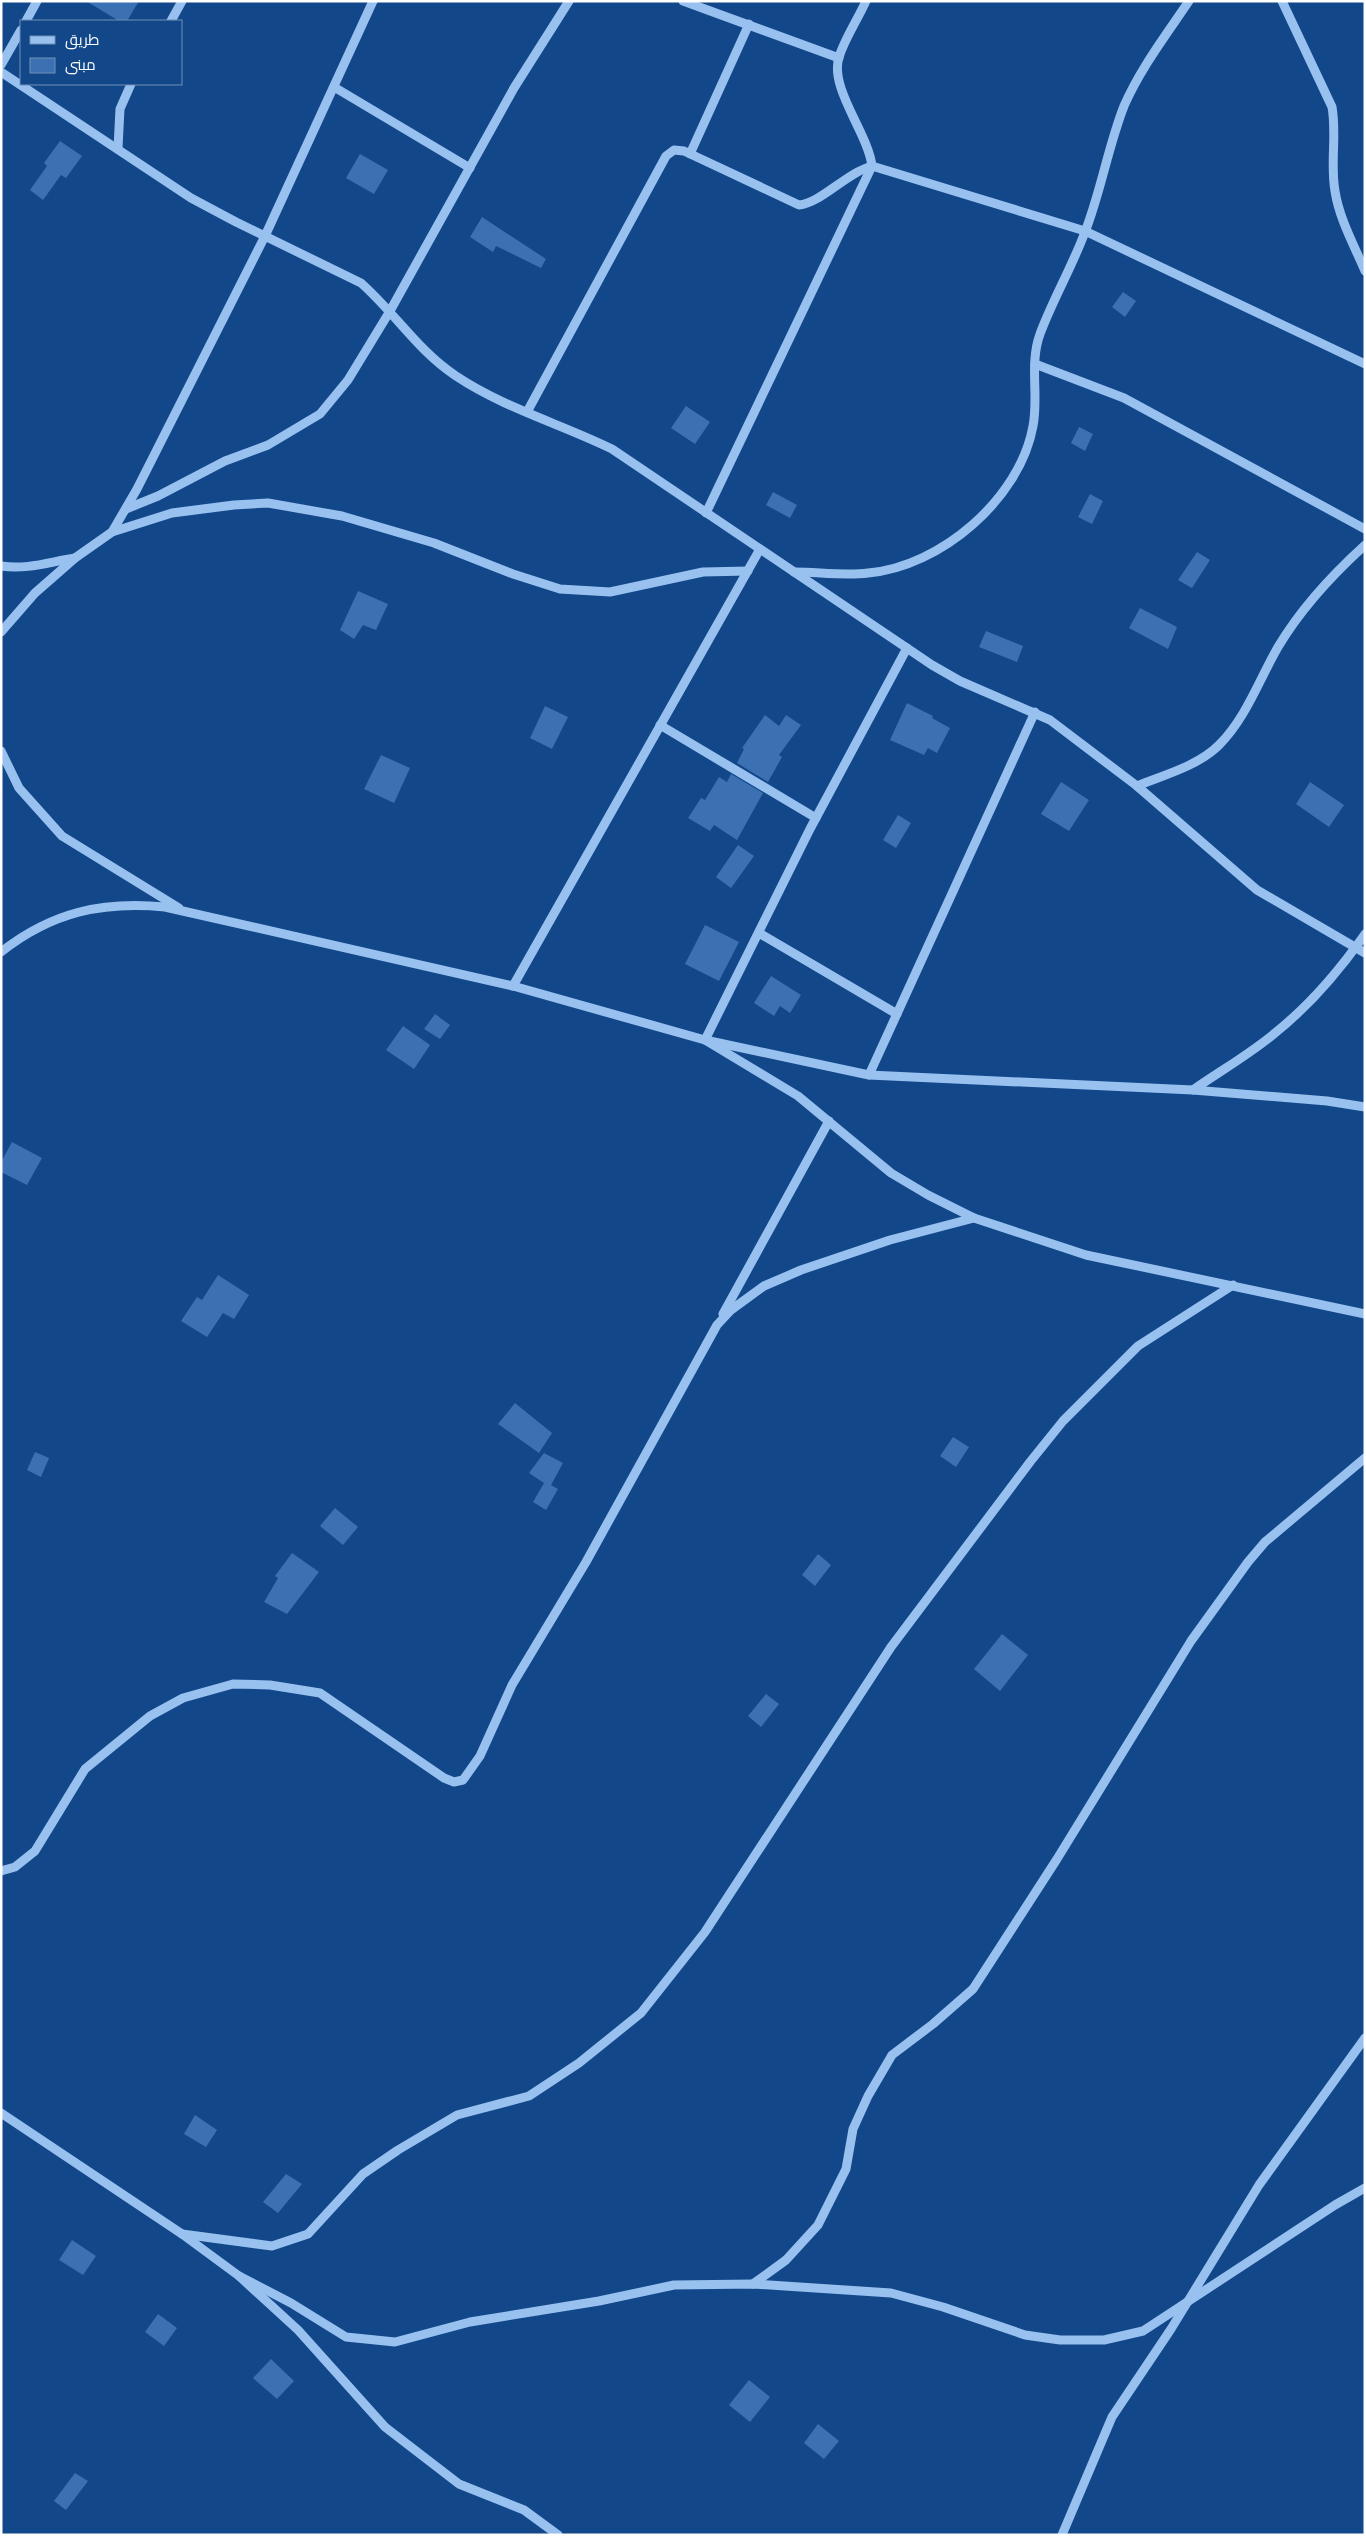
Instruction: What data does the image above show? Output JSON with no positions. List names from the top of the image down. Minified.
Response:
{"legend":["طريق","مبنى"]}
